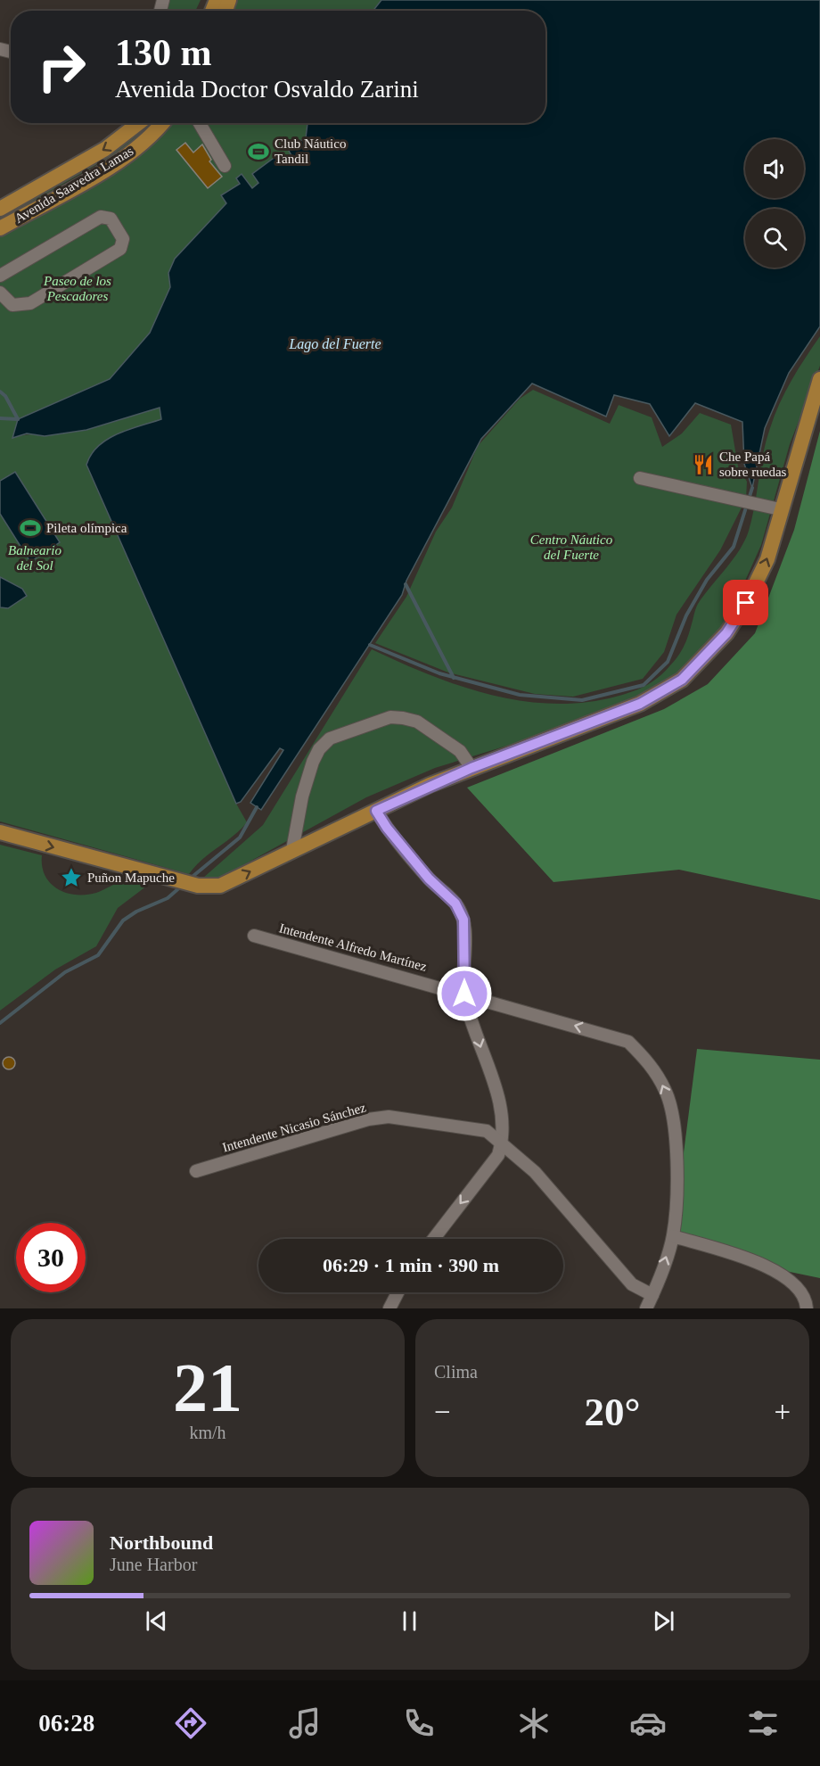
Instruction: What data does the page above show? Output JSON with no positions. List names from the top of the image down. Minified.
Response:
{"streets":{"main road":["Avenida Saavedra Lamas"],"street":["Intendente Alfredo Martínez","Intendente Nicasio Sánchez"]},"one_way":["Intendente Alfredo Martínez"],"water":["Lago del Fuerte"],"parks":["Paseo de los Pescadores","Centro Náutico del Fuerte","Balneario del Sol"],"places":{"sports":["Club Náutico Tandil","Pileta olímpica"],"restaurant":["Che Papá sobre ruedas"],"place":["Puñon Mapuche"]},"page":{"turn":["130 m","Avenida Doctor Osvaldo Zarini"],"limit":"30","trip":"06:29 · 1 min · 390 m","tile":[["21","km/h"],"Clima"],"heat":["−","20°","+"],"song":["Northbound","June Harbor"],"tabs":"06:28"}}
